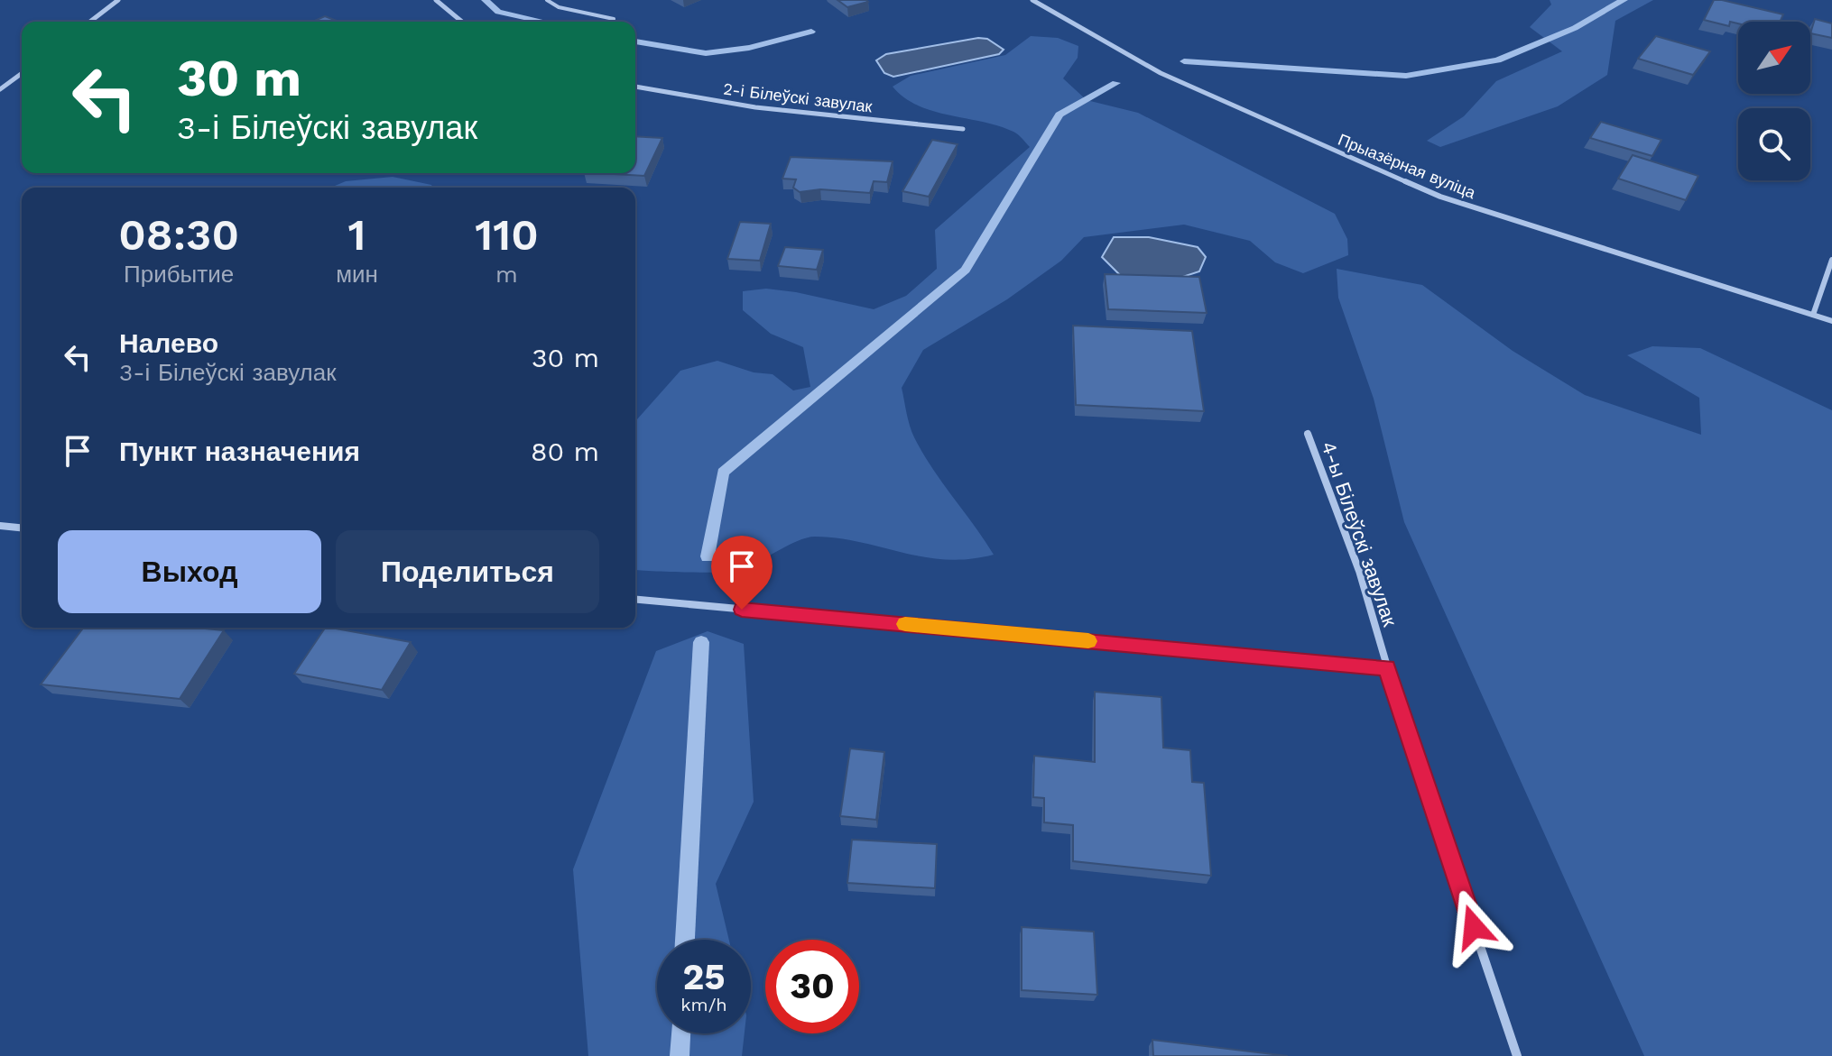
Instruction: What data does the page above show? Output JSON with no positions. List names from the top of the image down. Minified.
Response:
{"streets":{"street":["2-і Білеўскі завулак","Прыазёрная вуліца","4-ы Білеўскі завулак"]},"north":"top right","page":{"turn":["30 m","3-і Білеўскі завулак"],"eta":["08:30","Прибытие","1","мин","110","m"],"list":[{"name":"Налево","note":"3-і Білеўскі завулак","value":"30 m"},{"name":"Пункт назначения","value":"80 m"}],"buttons":["Выход","Поделиться"],"speed":"25 km/h","limit":"30"}}
